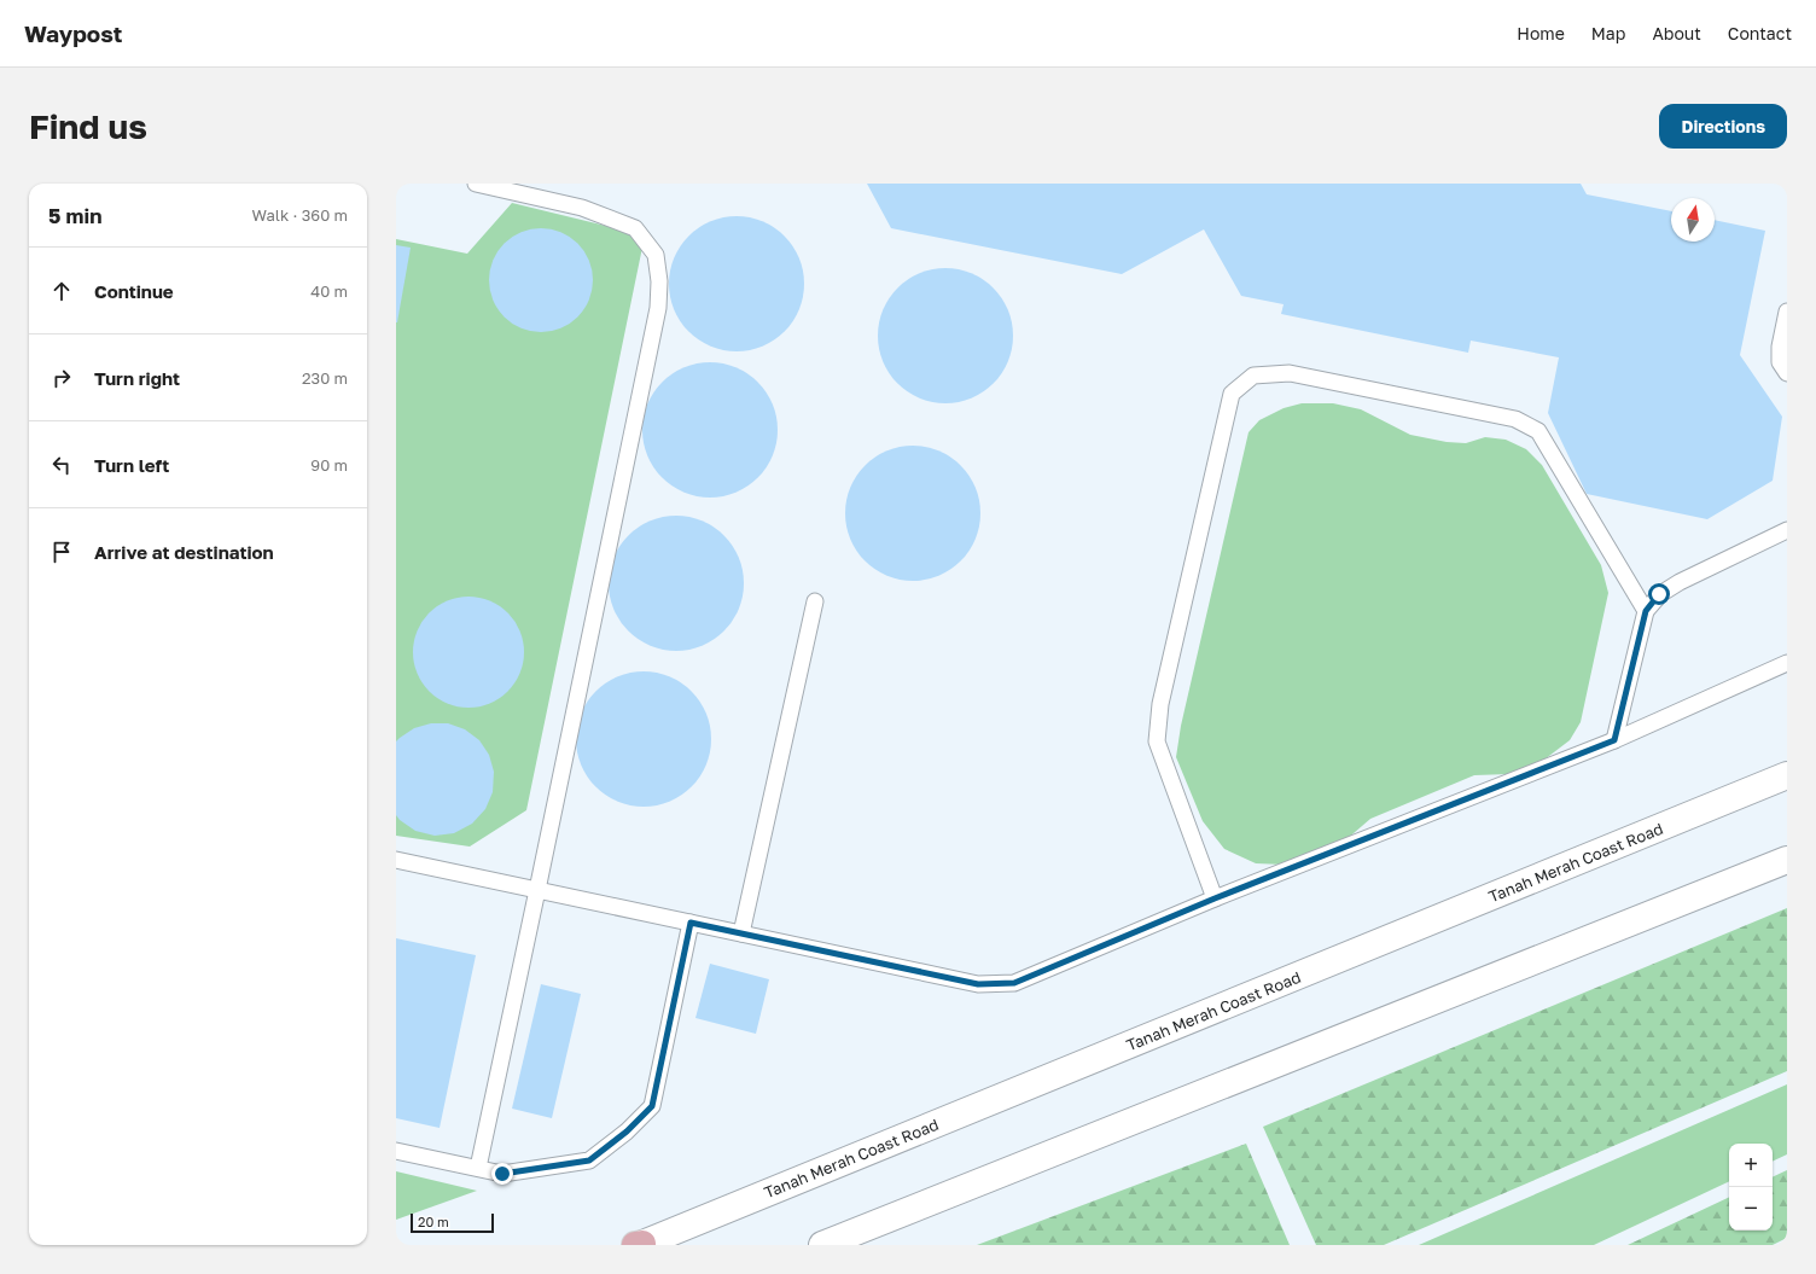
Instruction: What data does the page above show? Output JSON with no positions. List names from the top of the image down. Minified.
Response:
{"streets":{"street":["Tanah Merah Coast Road"]},"scale_bar":"20 m","north":"top","page":{"header":"Waypost","nav":["Home","Map","About","Contact"],"buttons":"Directions","title":"Find us","heading":["5 min","Walk · 360 m"],"list":[["Continue","40 m"],["Turn right","230 m"],["Turn left","90 m"],"Arrive at destination"],"map_buttons":["+","−"],"scale":"20 m"}}
